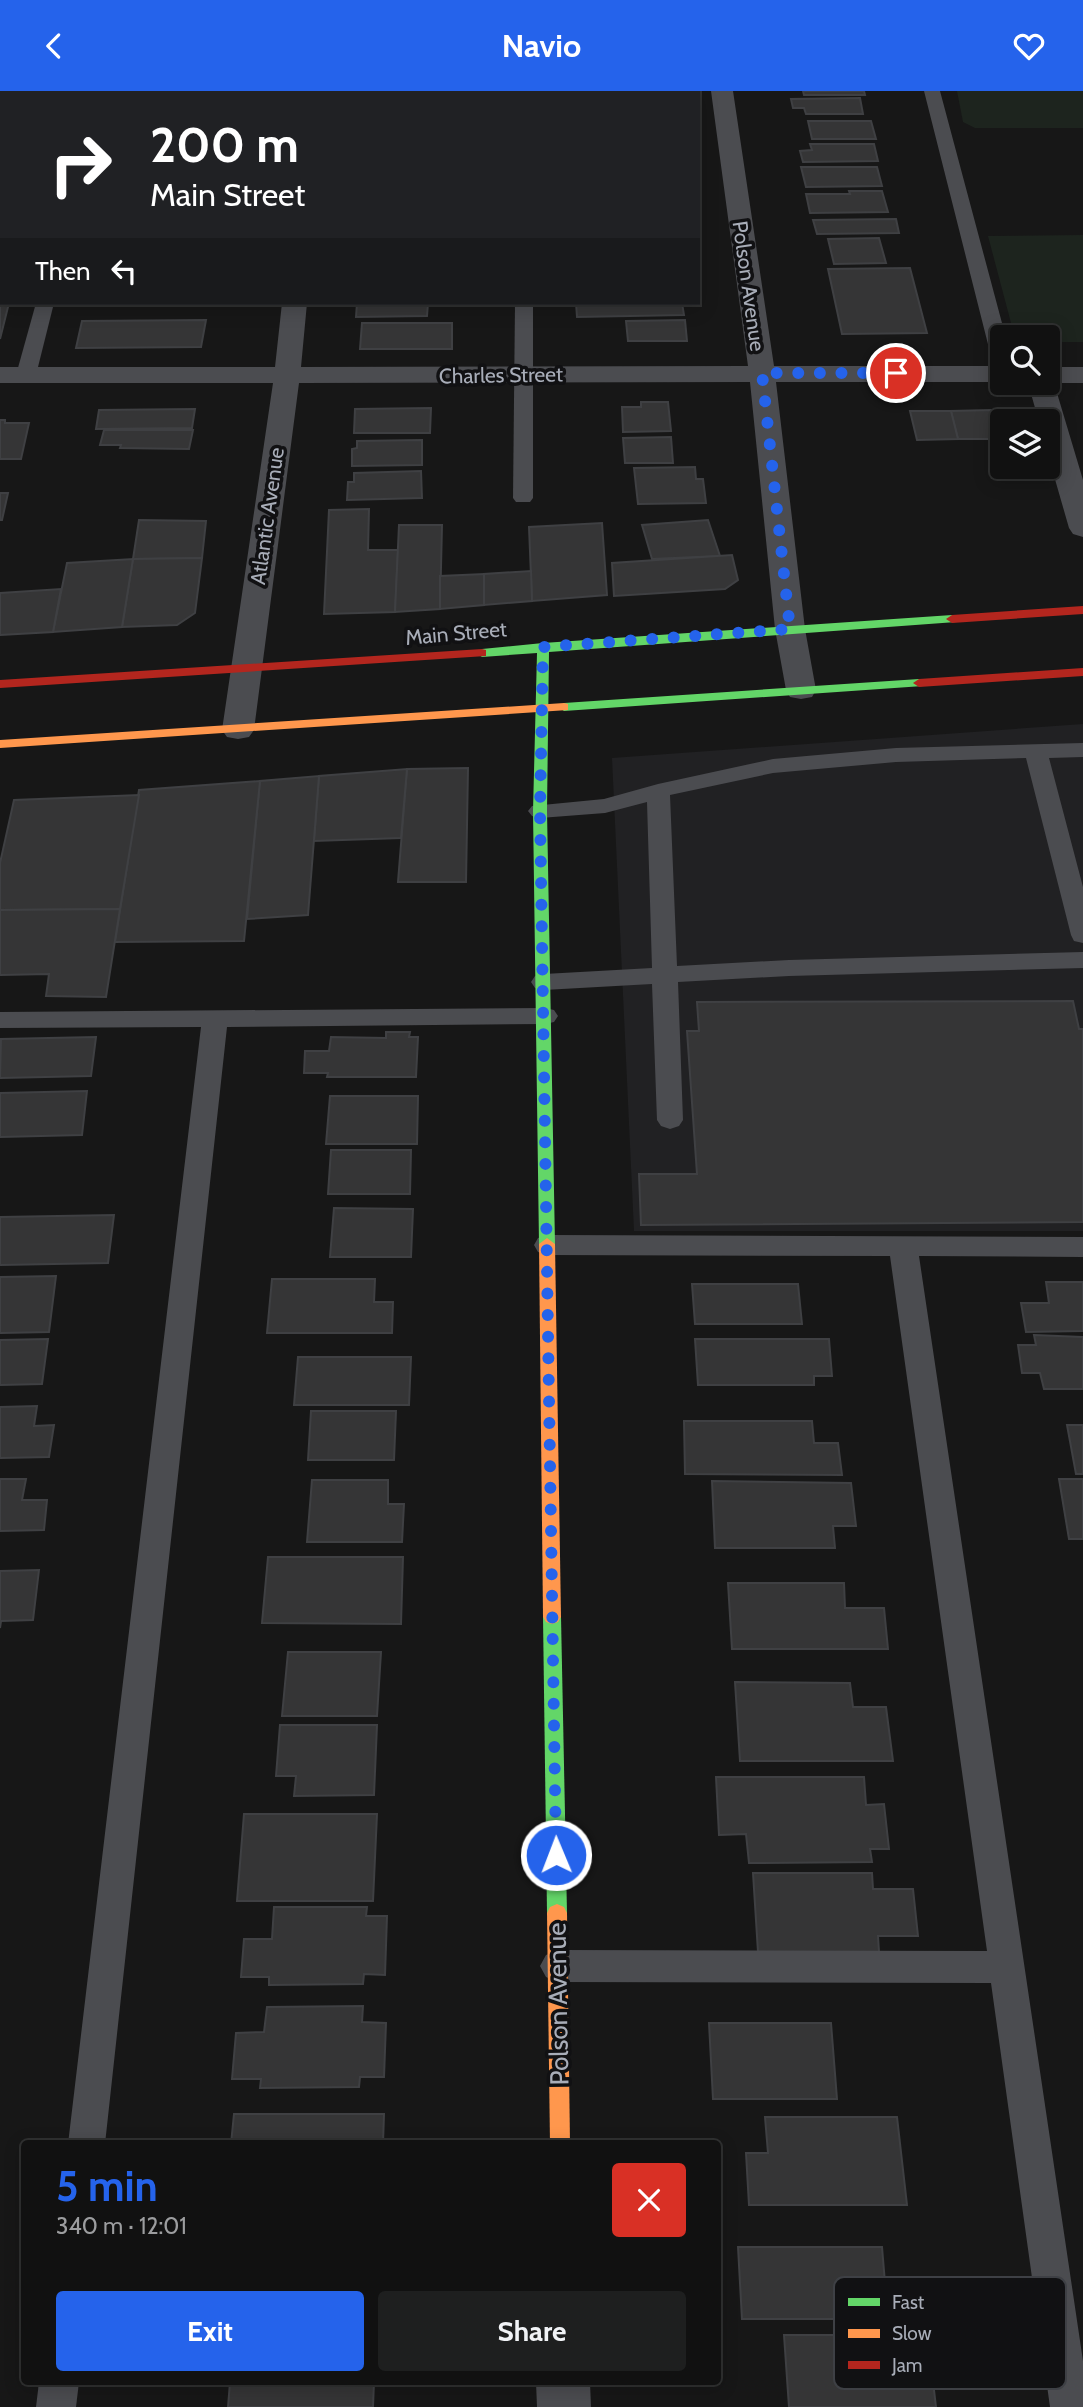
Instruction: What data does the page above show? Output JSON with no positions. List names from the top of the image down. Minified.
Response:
{"streets":{"main road":["Polson Avenue","Main Street"],"street":["Charles Street","Atlantic Avenue"]},"crossings":[["Polson Avenue","Charles Street"],["Polson Avenue","Main Street"],["Charles Street","Atlantic Avenue"],["Atlantic Avenue","Main Street"]],"legend":["Fast","Slow","Jam"],"page":{"header":"Navio","turn":["200 m","Main Street"],"then":"Then","heading":["5 min","340 m · 12:01"],"buttons":["Exit","Share"]}}
